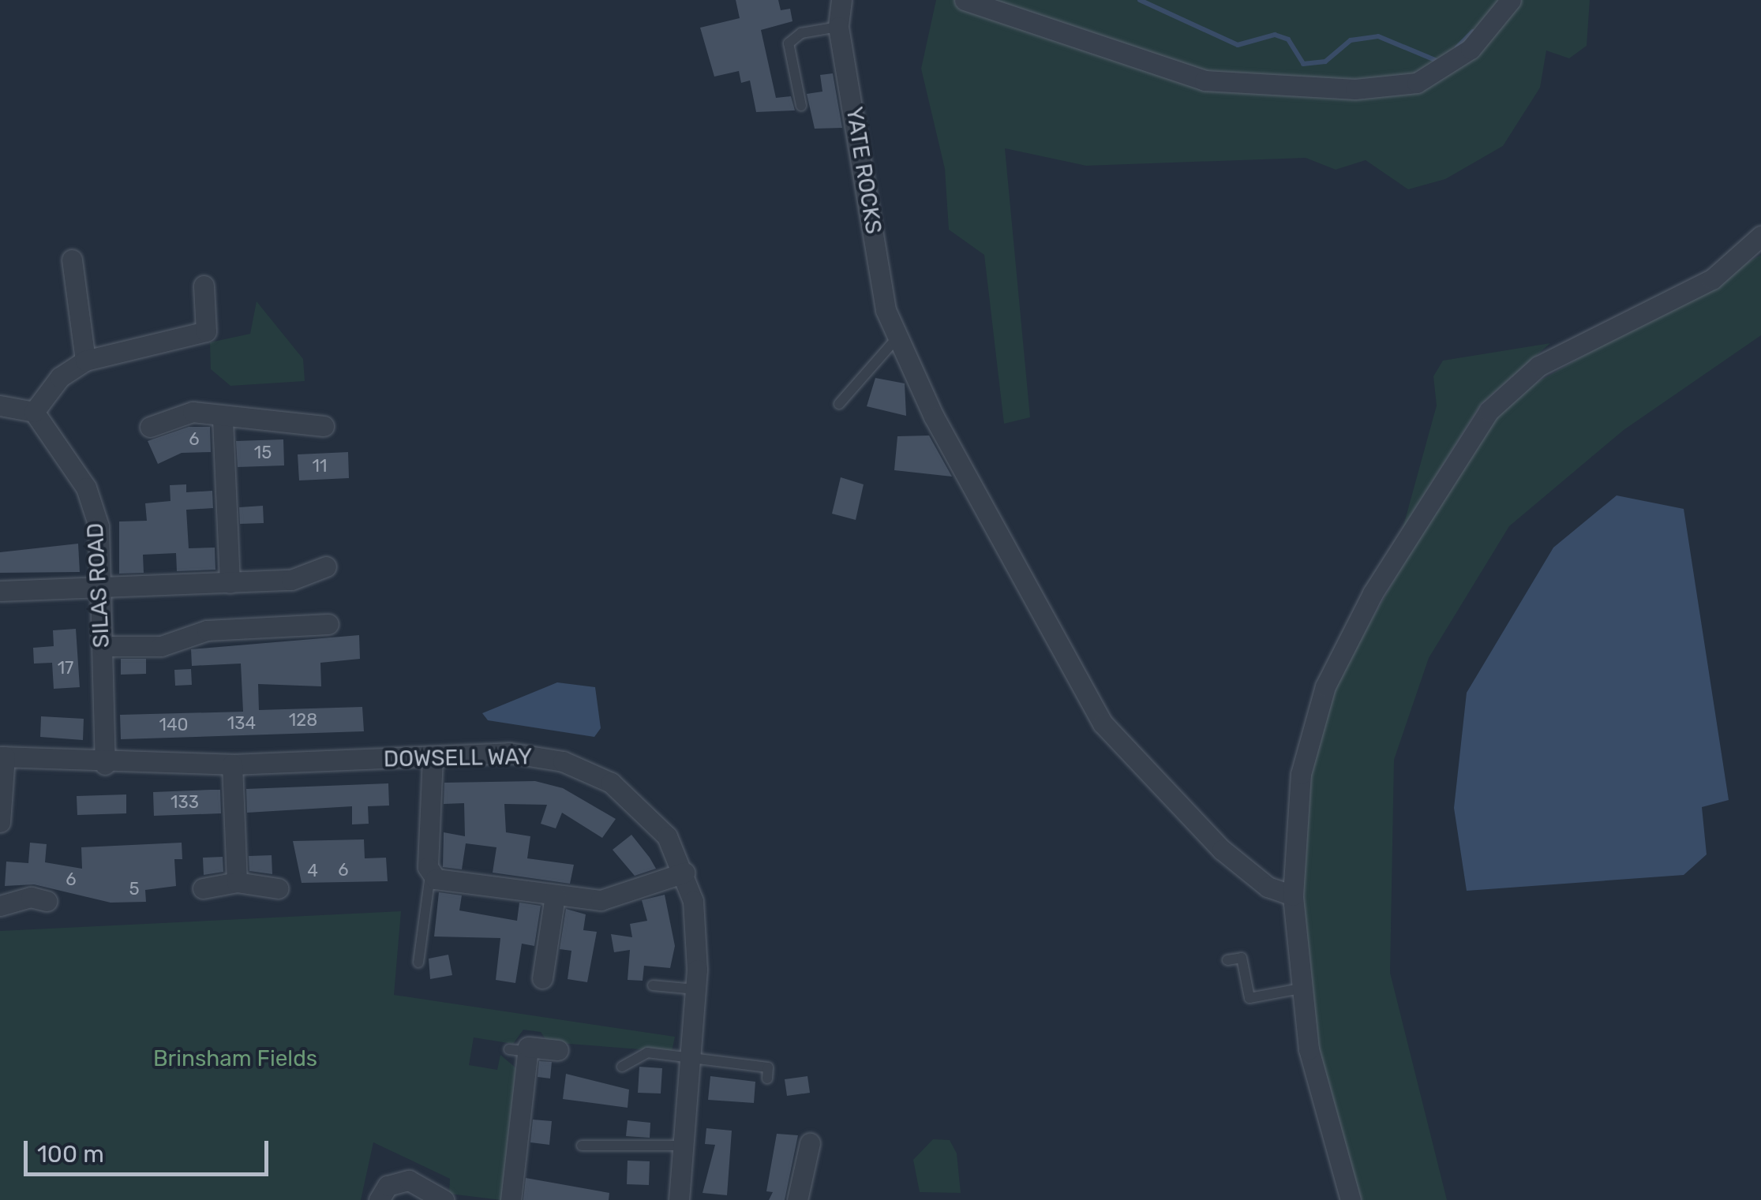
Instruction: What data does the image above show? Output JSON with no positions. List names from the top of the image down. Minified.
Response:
{"streets":{"street":["YATE ROCKS","SILAS ROAD","DOWSELL WAY"]},"crossings":[["SILAS ROAD","DOWSELL WAY"]],"parks":["Brinsham Fields"],"house_numbers":["6","15","11","17","128","134","140","133","6","4","6","5"],"scale_bar":"100 m"}
